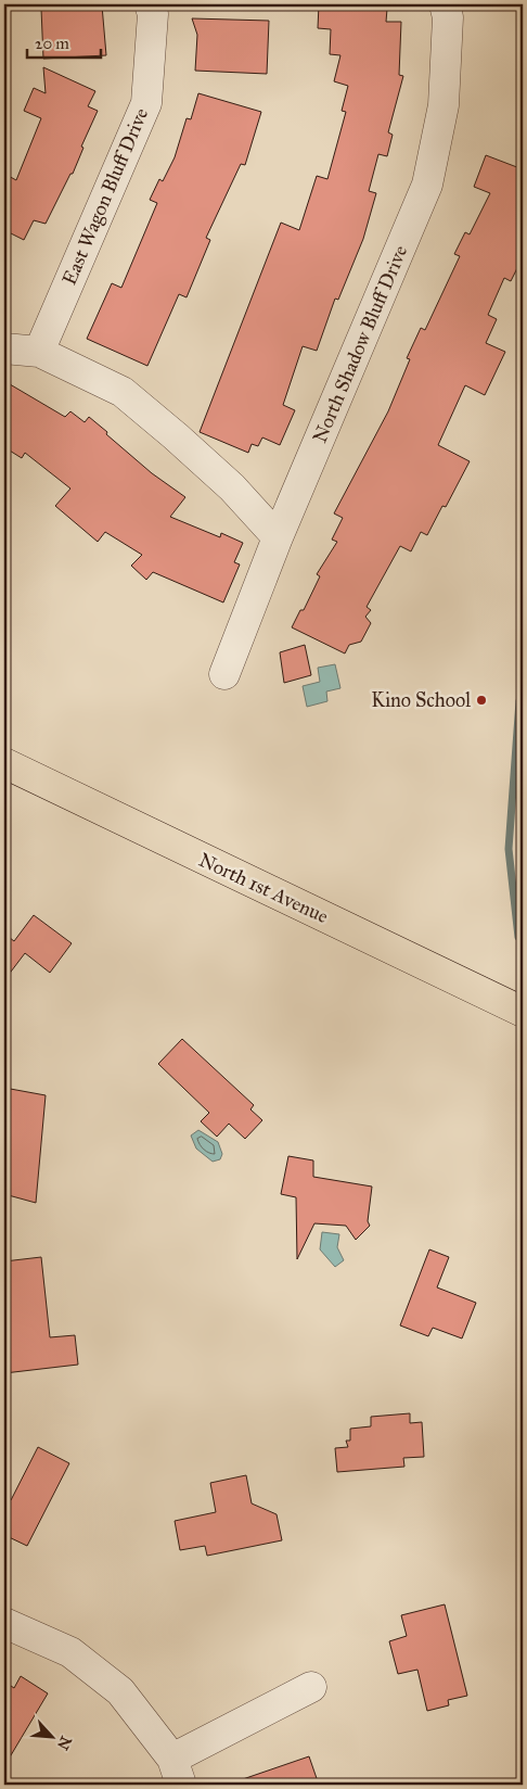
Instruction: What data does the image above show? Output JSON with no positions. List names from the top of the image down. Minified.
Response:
{"streets":{"main road":["North 1st Avenue"],"street":["East Wagon Bluff Drive","North Shadow Bluff Drive"]},"places":["Kino School"],"scale_bar":"20 m","north":"bottom right"}
